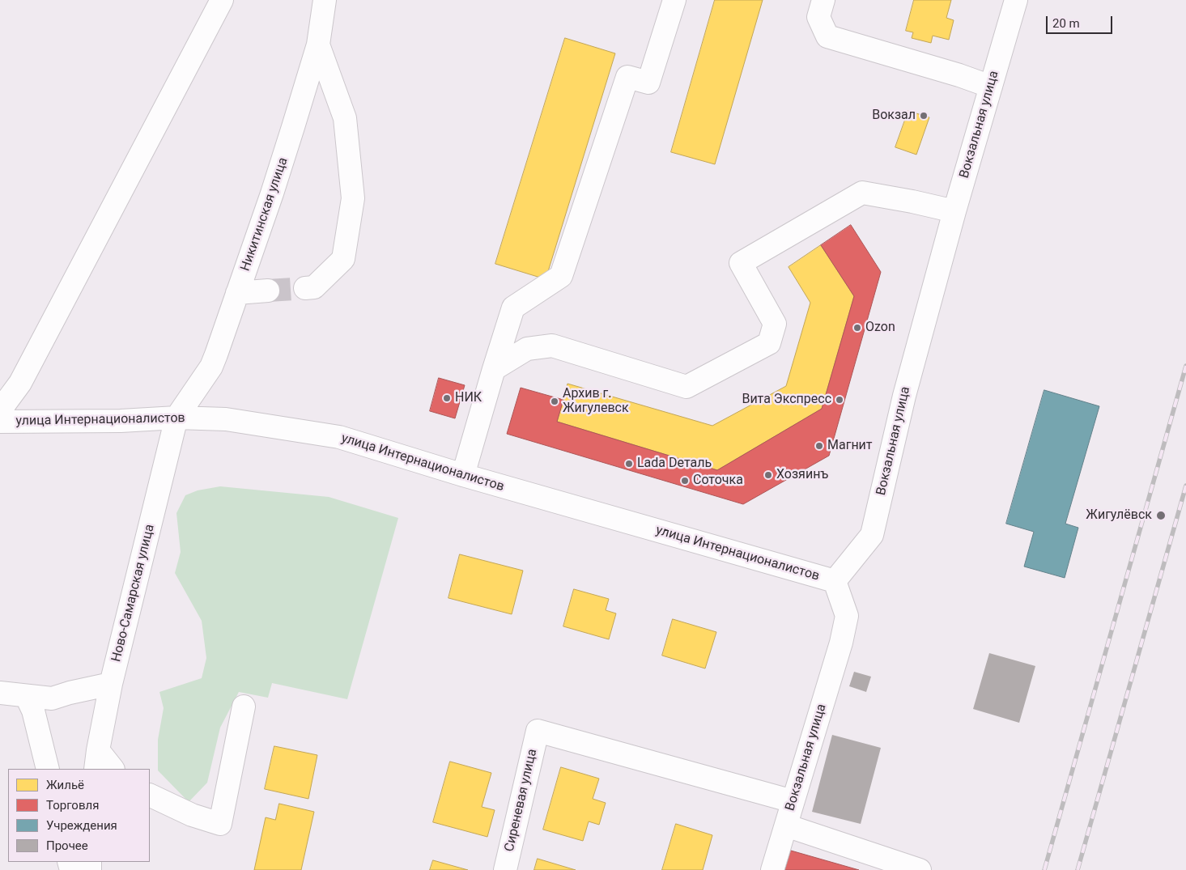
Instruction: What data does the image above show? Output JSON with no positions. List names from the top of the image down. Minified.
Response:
{"streets":{"street":["Вокзальная улица","Никитинская улица","улица Интернационалистов","Ново-Самарская улица","Сиреневая улица"]},"crossings":[["Вокзальная улица","улица Интернационалистов"],["Вокзальная улица","Сиреневая улица"],["Никитинская улица","улица Интернационалистов"],["Никитинская улица","Ново-Самарская улица"],["улица Интернационалистов","Ново-Самарская улица"]],"places":["Вокзал","Ozon","НИК","Вита Экспресс","Архив г. Жигулевск","Магнит","Lada Dеталь","Хозяинъ","Соточка","Жигулёвск"],"legend":["Жильё","Торговля","Учреждения","Прочее"],"scale_bar":"20 m"}
